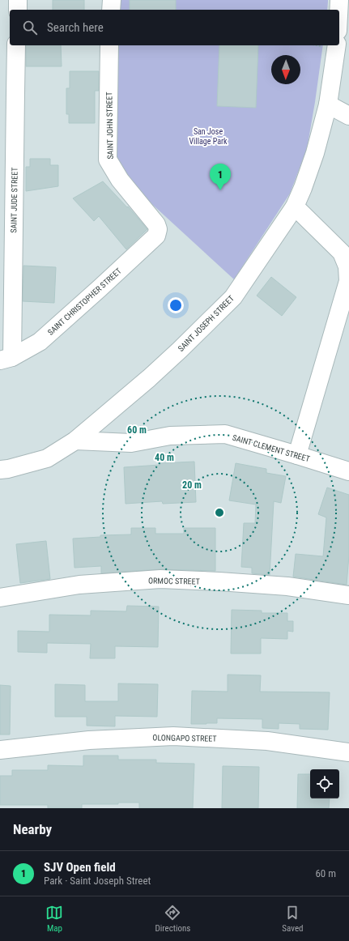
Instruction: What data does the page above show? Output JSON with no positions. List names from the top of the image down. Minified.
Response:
{"streets":{"street":["SAINT JOHN STREET","SAINT JUDE STREET","SAINT CHRISTOPHER STREET","SAINT JOSEPH STREET","SAINT CLEMENT STREET","ORMOC STREET","OLONGAPO STREET"]},"crossings":[["SAINT JOHN STREET","SAINT CHRISTOPHER STREET"],["SAINT JUDE STREET","SAINT CHRISTOPHER STREET"],["SAINT JOSEPH STREET","SAINT CLEMENT STREET"]],"parks":["San Jose Village Park"],"north":"bottom","page":{"search":"Search here","pins":"1","heading":"Nearby","list":[{"mark":"1","name":"SJV Open field","note":"Park · Saint Joseph Street","value":"60 m"}],"nav":["Map","Directions","Saved"]},"rings":["60 m","40 m","20 m"]}
